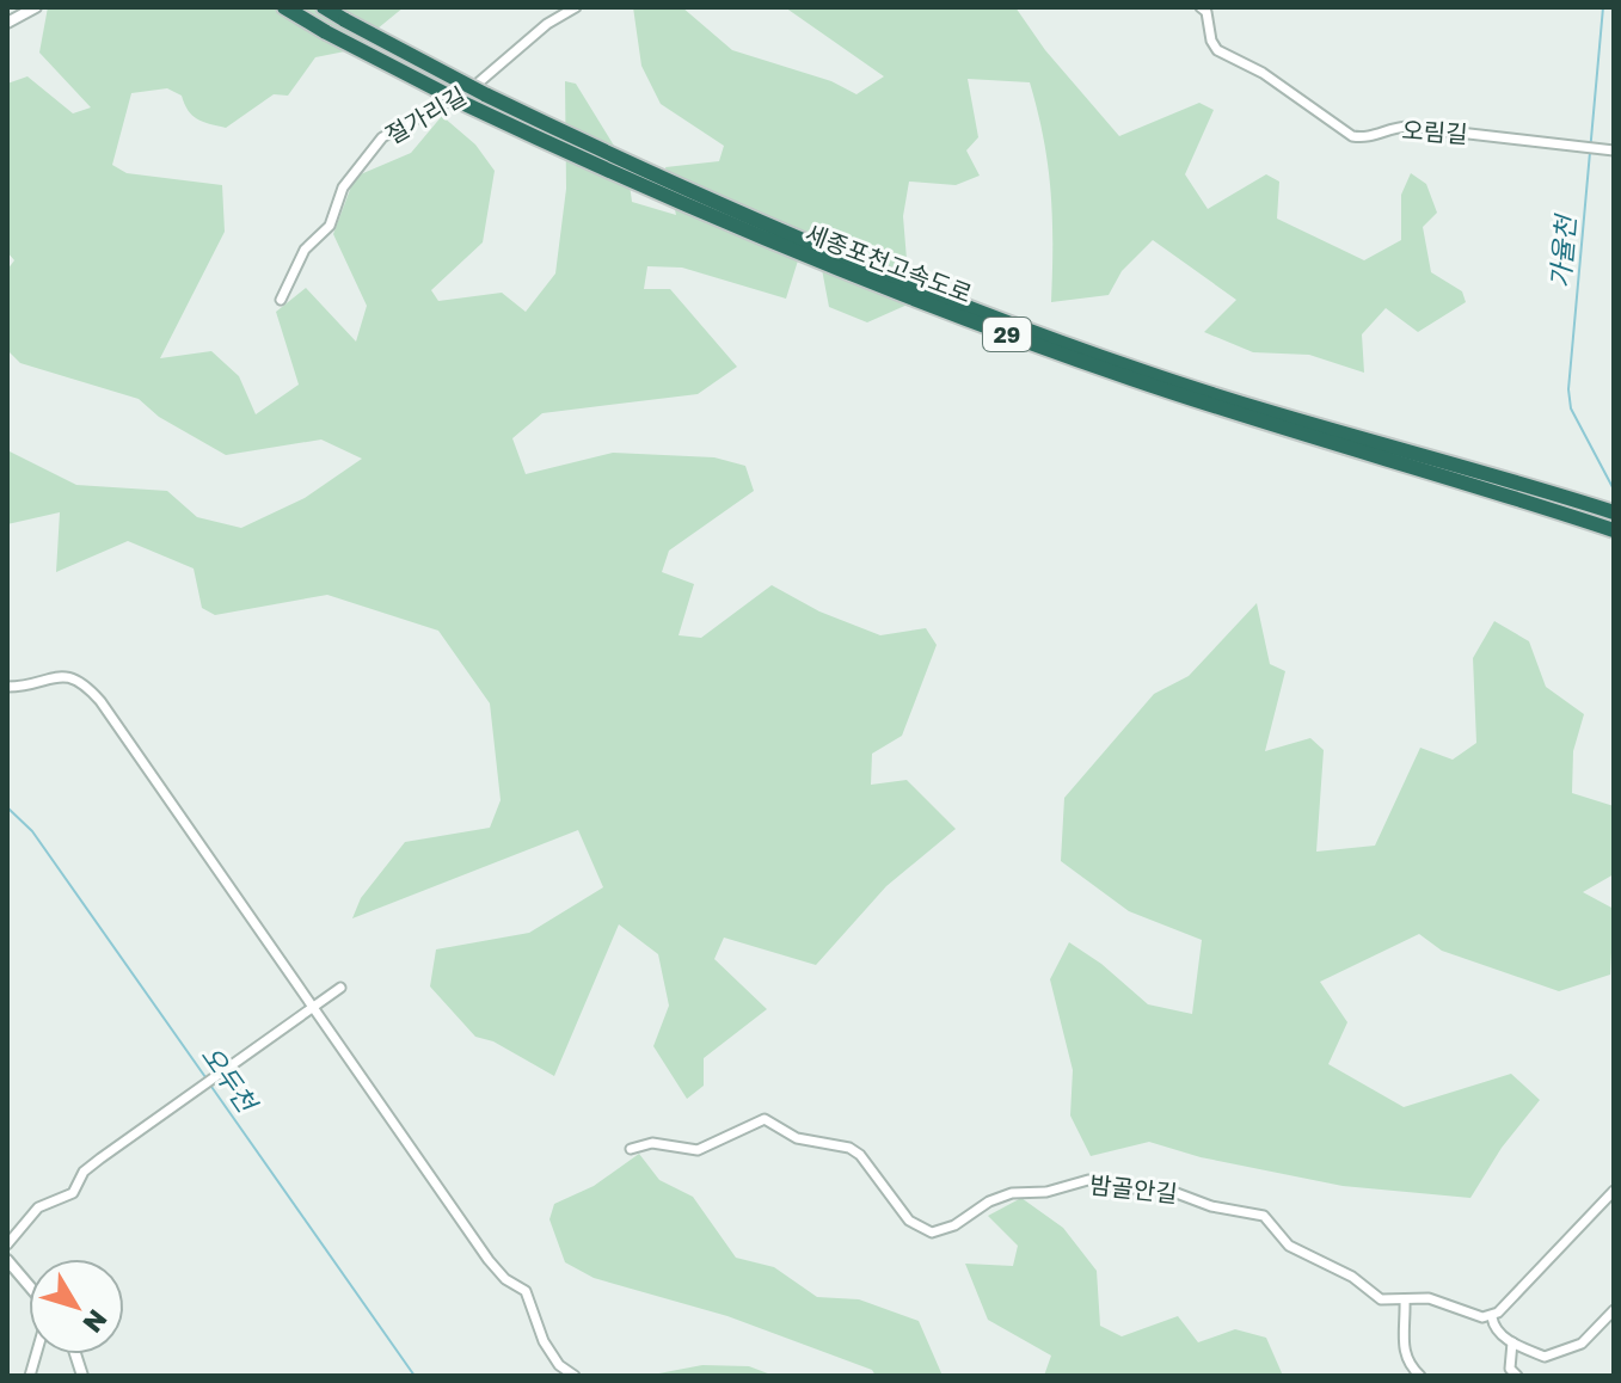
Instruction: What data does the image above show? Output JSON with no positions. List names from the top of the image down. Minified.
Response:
{"streets":{"highway":["세종포천고속도로","29"],"street":["절가리길","오림길","밤골안길"]},"water":["가율천","오두천"],"north":"bottom right"}
